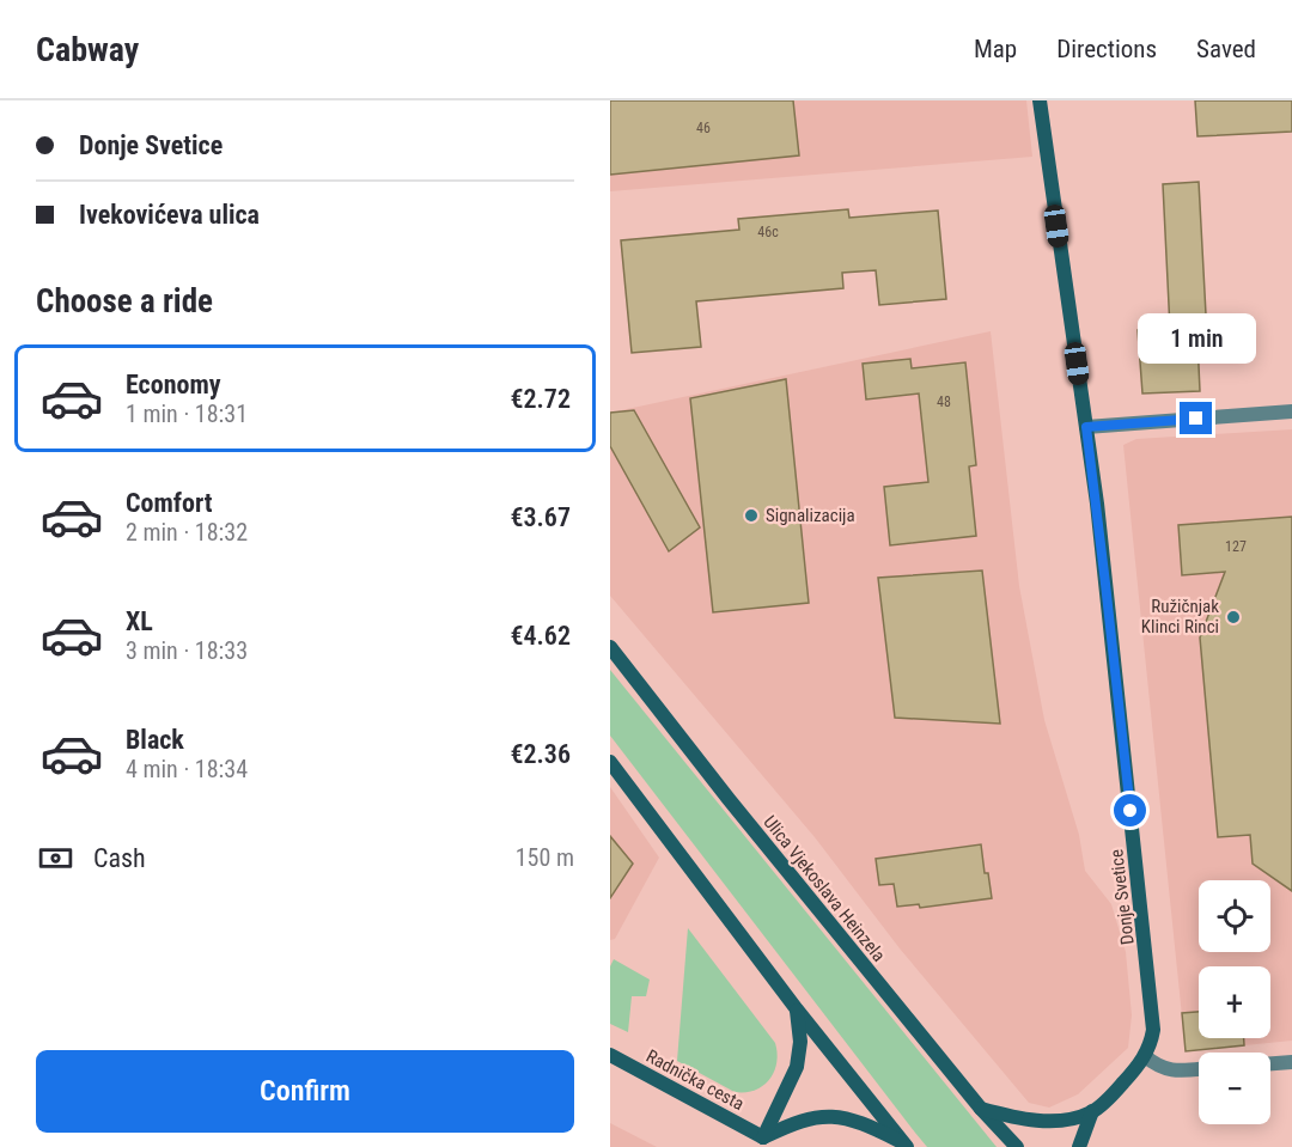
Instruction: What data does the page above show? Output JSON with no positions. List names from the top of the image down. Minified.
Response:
{"streets":{"street":["Ulica Vjekoslava Heinzela","Donje Svetice","Radnička cesta"]},"places":["Signalizacija","Ružičnjak Klinci Rinci"],"house_numbers":["46","46c","48","127"],"page":{"header":"Cabway","nav":["Map","Directions","Saved"],"banner":["Donje Svetice","Ivekovićeva ulica"],"heading":"Choose a ride","bubble":"1 min","list":[{"name":"Economy","note":"1 min · 18:31","value":"€2.72"},{"name":"Comfort","note":"2 min · 18:32","value":"€3.67"},{"name":"XL","note":"3 min · 18:33","value":"€4.62"},{"name":"Black","note":"4 min · 18:34","value":"€2.36"}],"pay":["Cash","150 m"],"map_buttons":["+","−"],"buttons":"Confirm"}}
